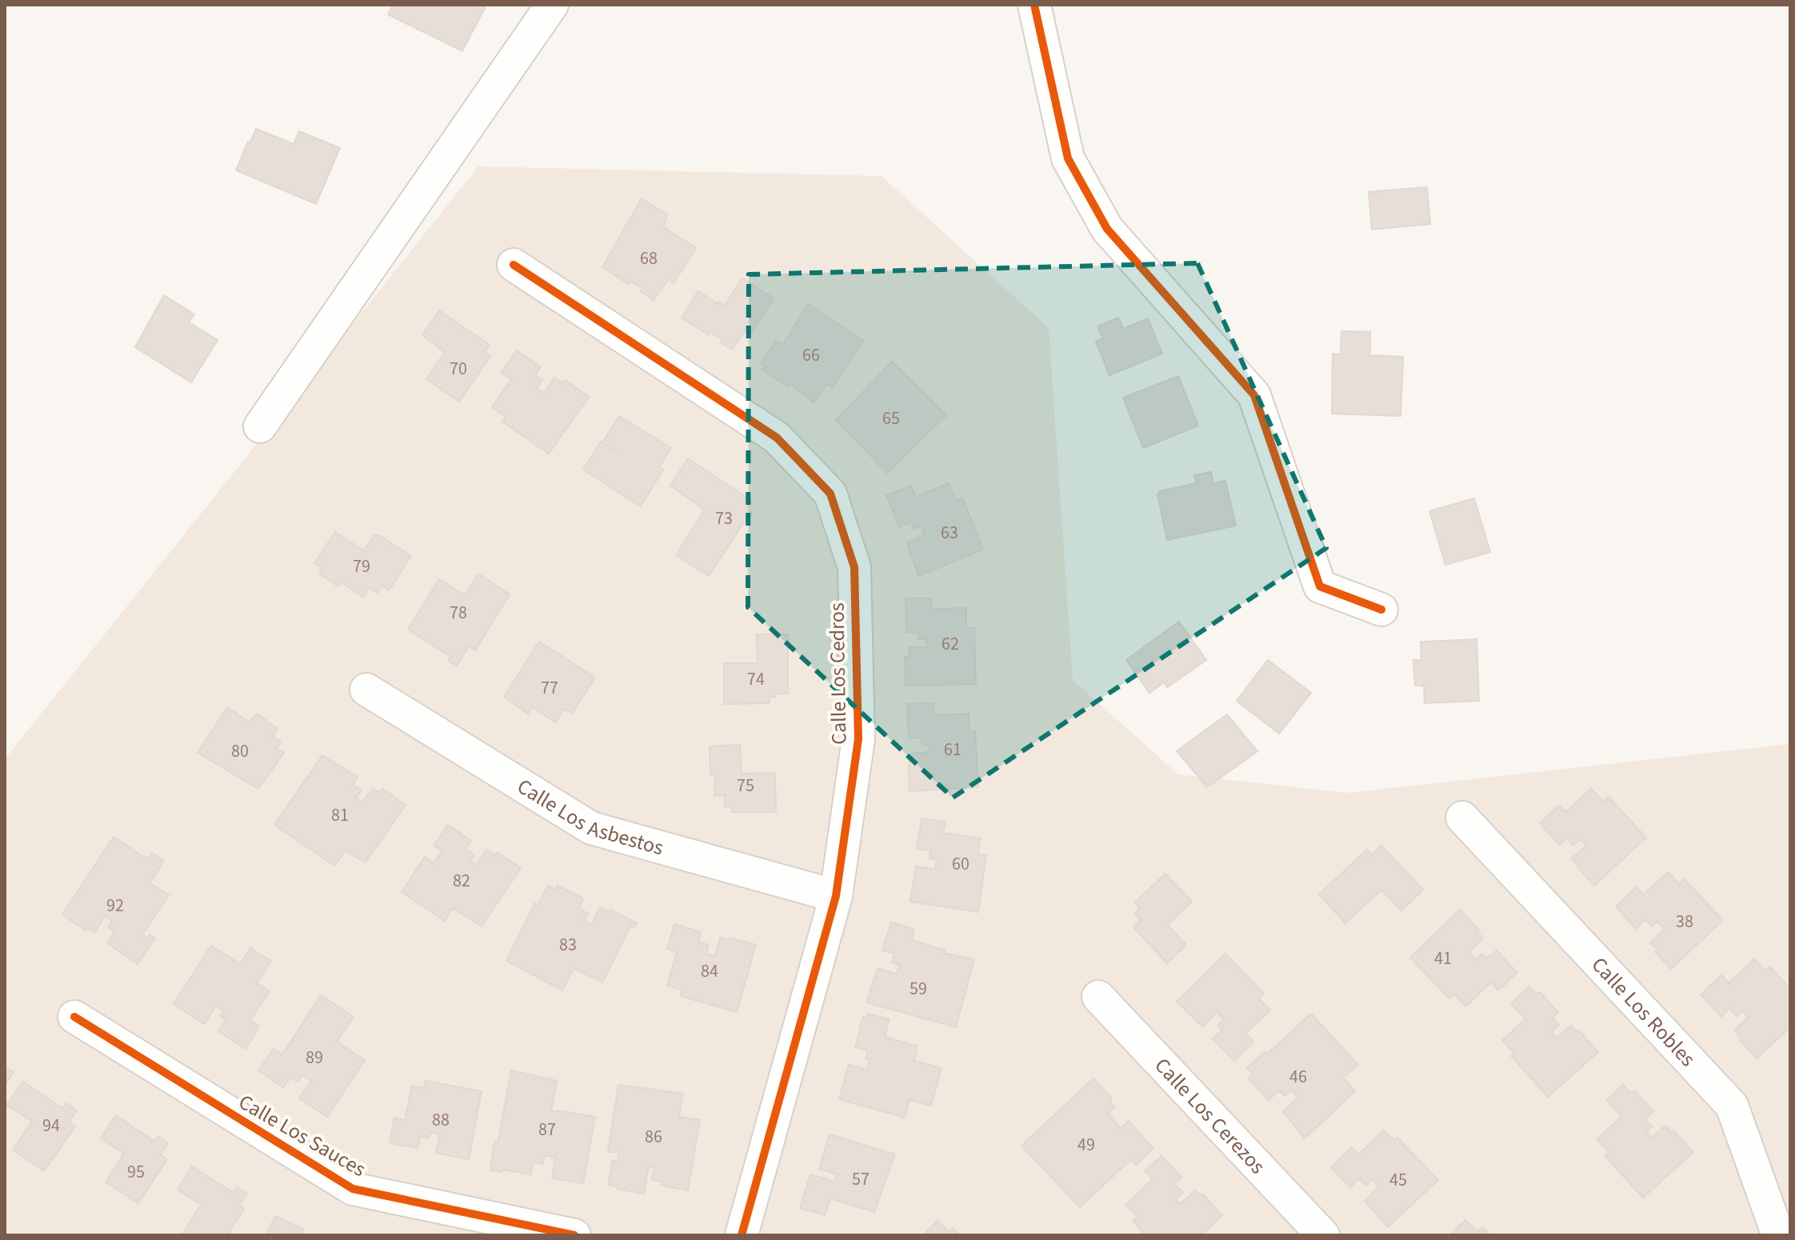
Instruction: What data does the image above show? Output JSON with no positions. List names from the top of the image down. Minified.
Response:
{"streets":{"street":["Calle Los Cedros","Calle Los Asbestos","Calle Los Robles","Calle Los Cerezos","Calle Los Sauces"]},"crossings":[["Calle Los Cedros","Calle Los Asbestos"]],"house_numbers":["68","66","70","65","73","63","79","78","62","74","77","61","80","75","81","60","82","92","38","83","41","84","59","89","46","88","94","87","86","49","95","57","45"]}
